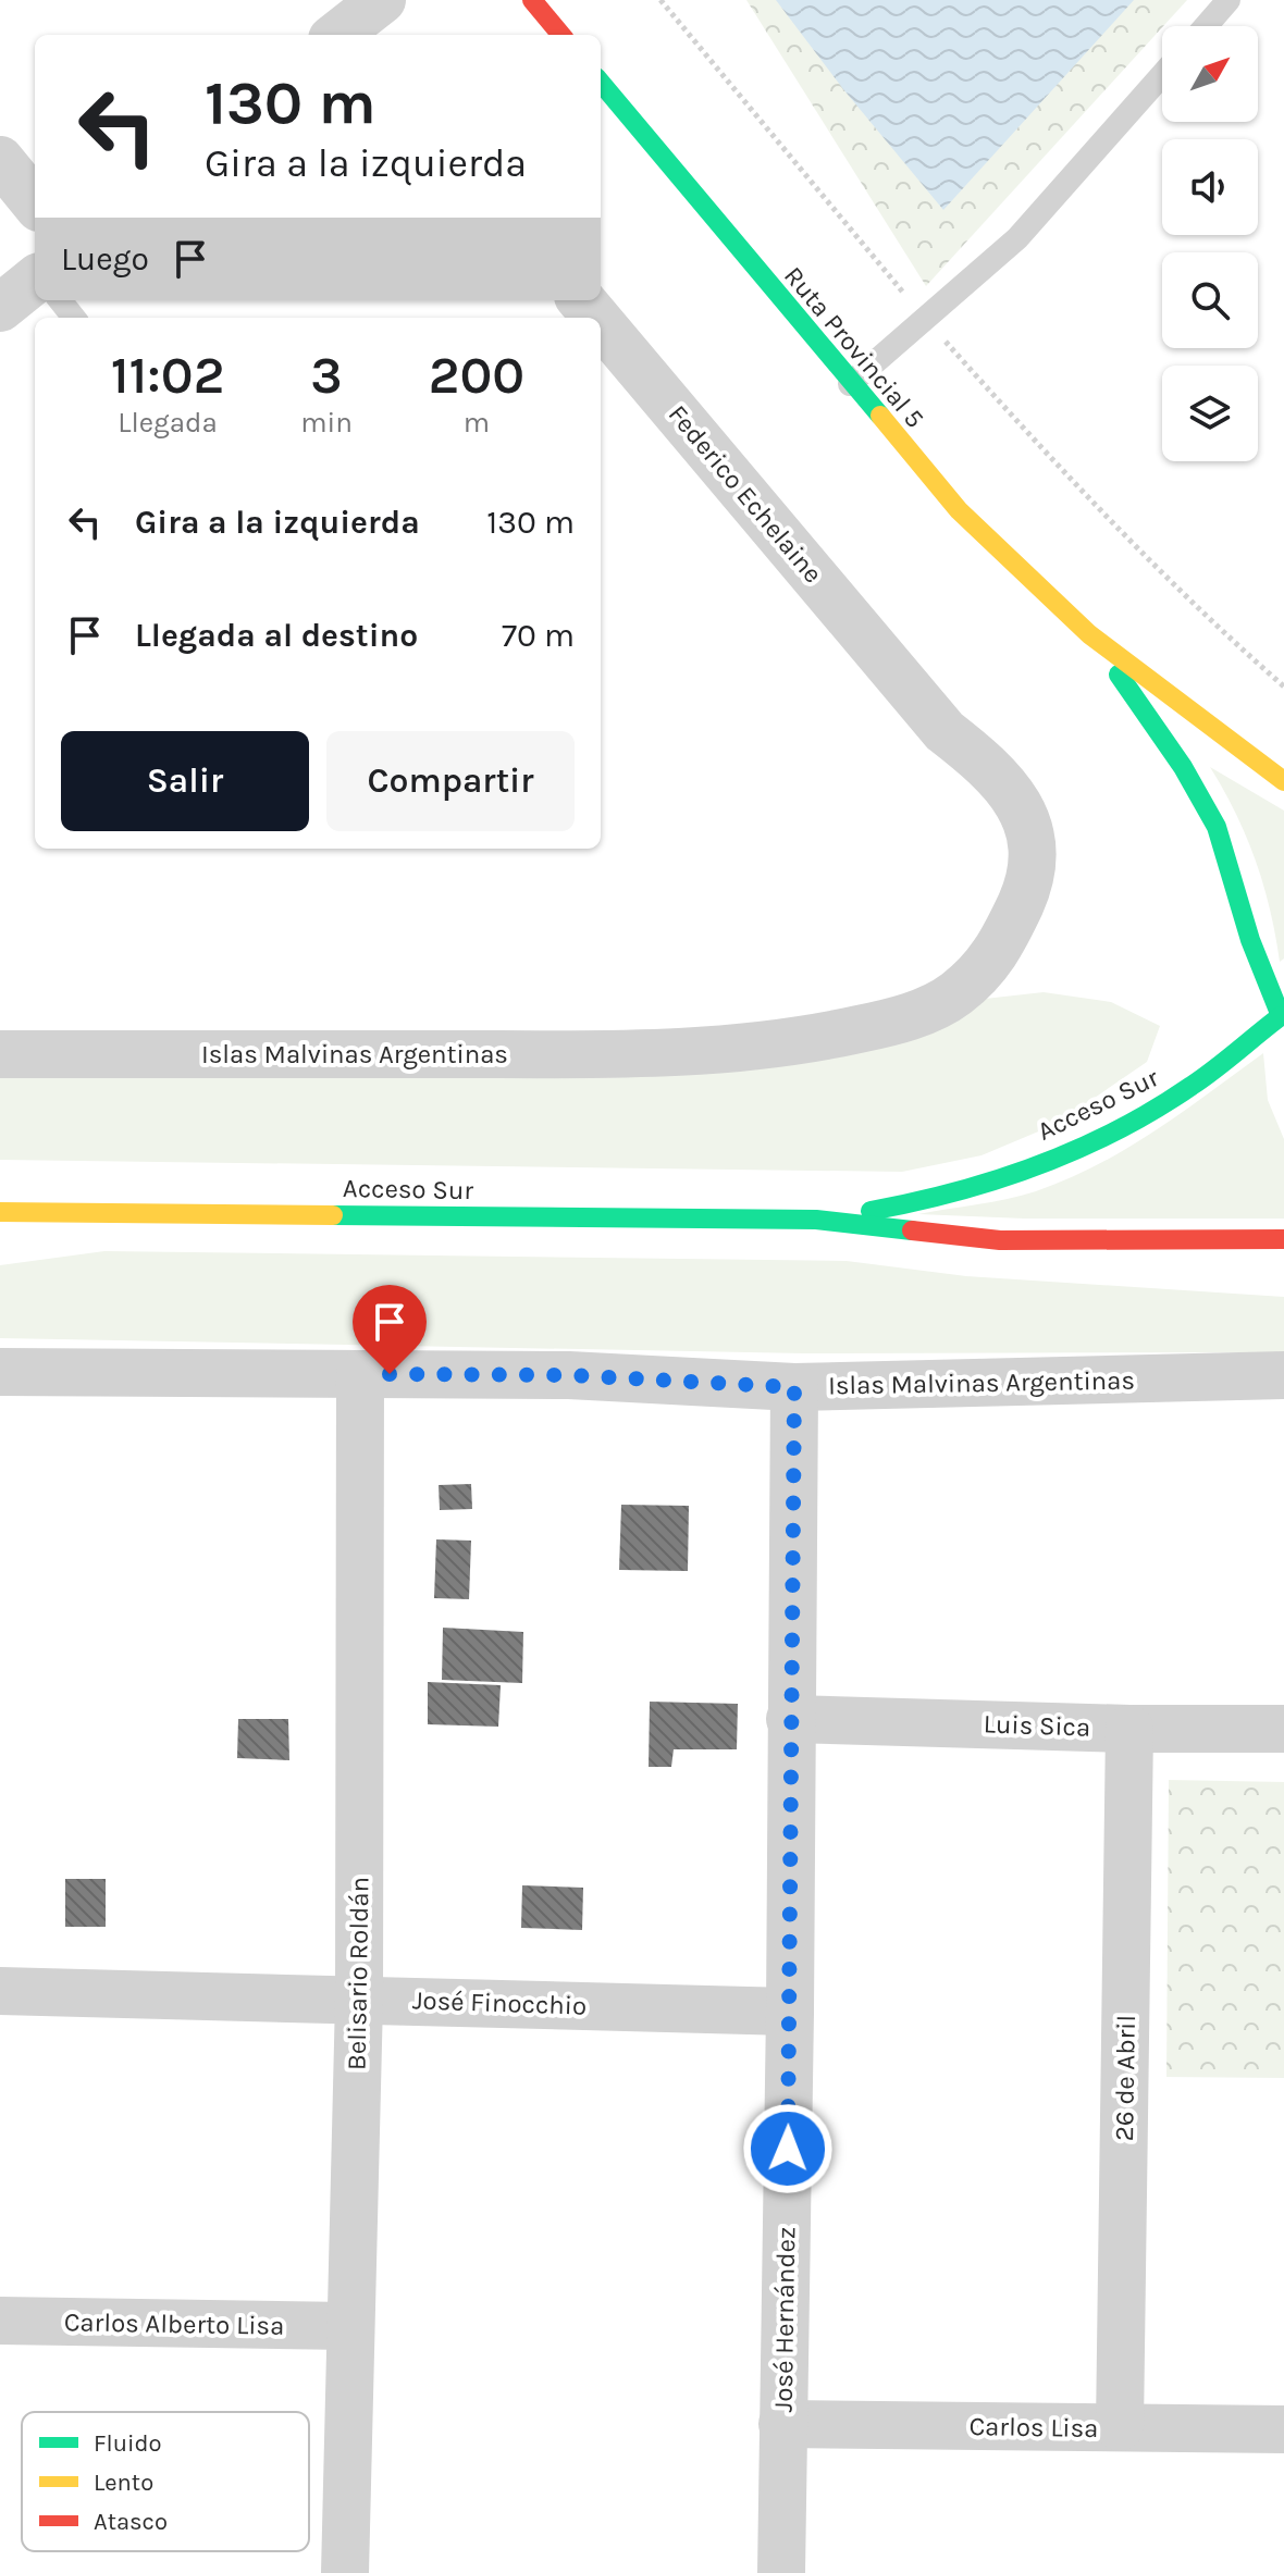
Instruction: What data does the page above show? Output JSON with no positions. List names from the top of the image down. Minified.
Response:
{"streets":{"main road":["Ruta Provincial 5","Acceso Sur"],"street":["Federico Echelaine","Islas Malvinas Argentinas","Luis Sica","Belisario Roldán","José Finocchio","26 de Abril","José Hernández","Carlos Alberto Lisa","Carlos Lisa"]},"crossings":[["Ruta Provincial 5","Acceso Sur"],["Federico Echelaine","Islas Malvinas Argentinas"],["Islas Malvinas Argentinas","Belisario Roldán"],["Islas Malvinas Argentinas","José Hernández"],["Luis Sica","26 de Abril"],["Luis Sica","José Hernández"],["Belisario Roldán","José Finocchio"],["Belisario Roldán","Carlos Alberto Lisa"],["José Finocchio","José Hernández"],["26 de Abril","Carlos Lisa"],["José Hernández","Carlos Lisa"]],"legend":["Fluido","Lento","Atasco"],"north":"top right","page":{"turn":["130 m","Gira a la izquierda"],"then":"Luego","eta":["11:02","Llegada","3","min","200","m"],"list":[{"name":"Gira a la izquierda","value":"130 m"},{"name":"Llegada al destino","value":"70 m"}],"buttons":["Salir","Compartir"]}}
